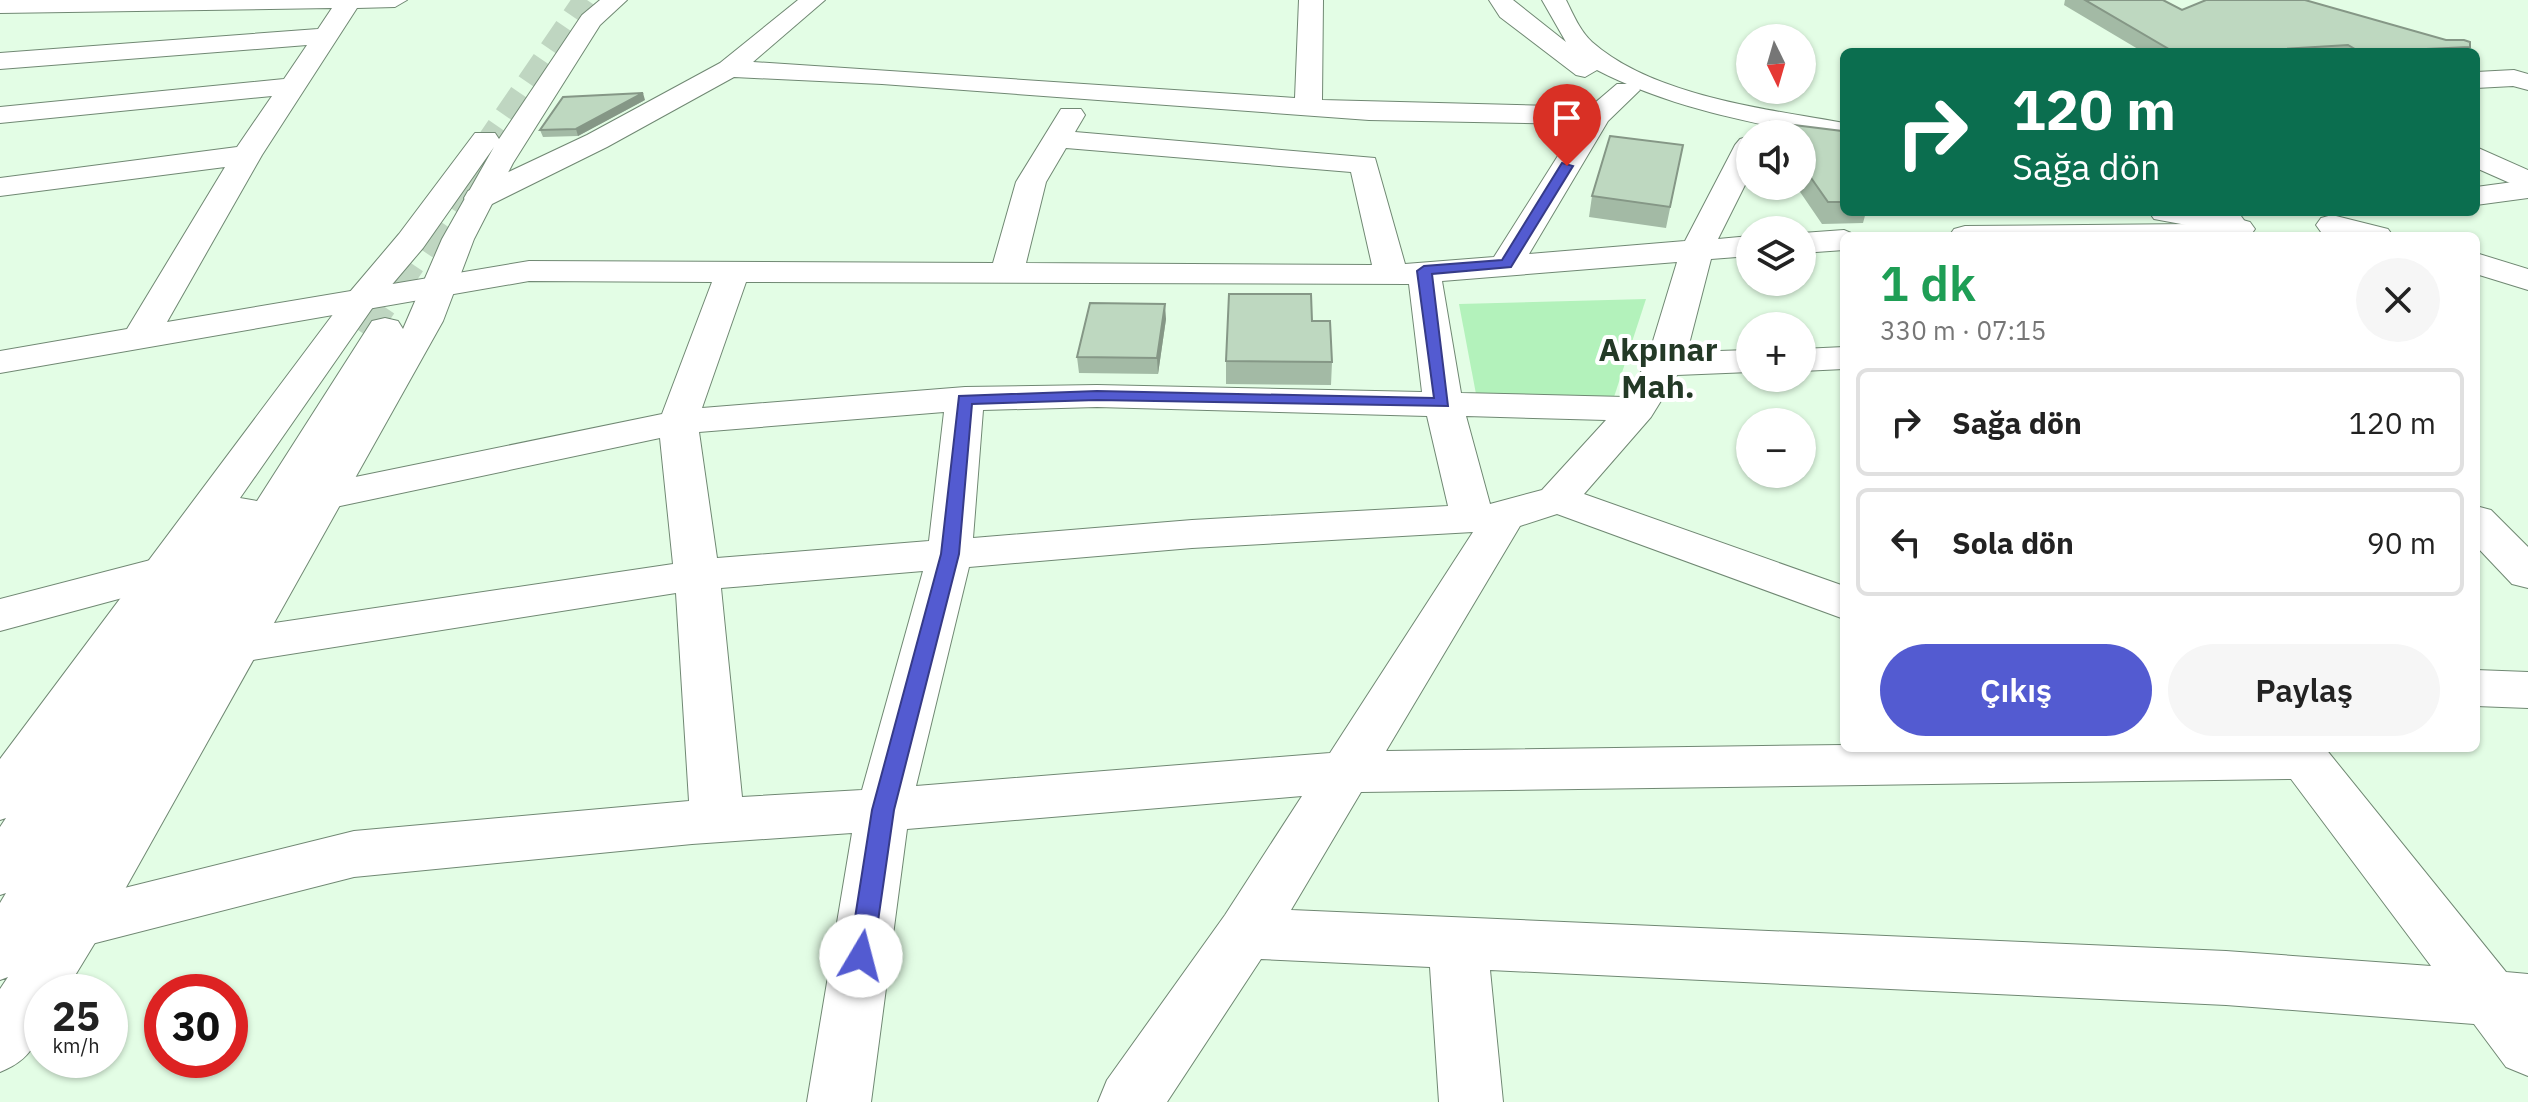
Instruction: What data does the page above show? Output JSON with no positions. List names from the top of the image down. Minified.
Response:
{"districts":["Akpınar Mah."],"north":"bottom","page":{"map_buttons":["+","−"],"turn":["120 m","Sağa dön"],"heading":["1 dk","330 m · 07:15"],"list":[{"name":"Sağa dön","value":"120 m"},{"name":"Sola dön","value":"90 m"}],"buttons":["Çıkış","Paylaş"],"speed":"25 km/h","limit":"30"}}
